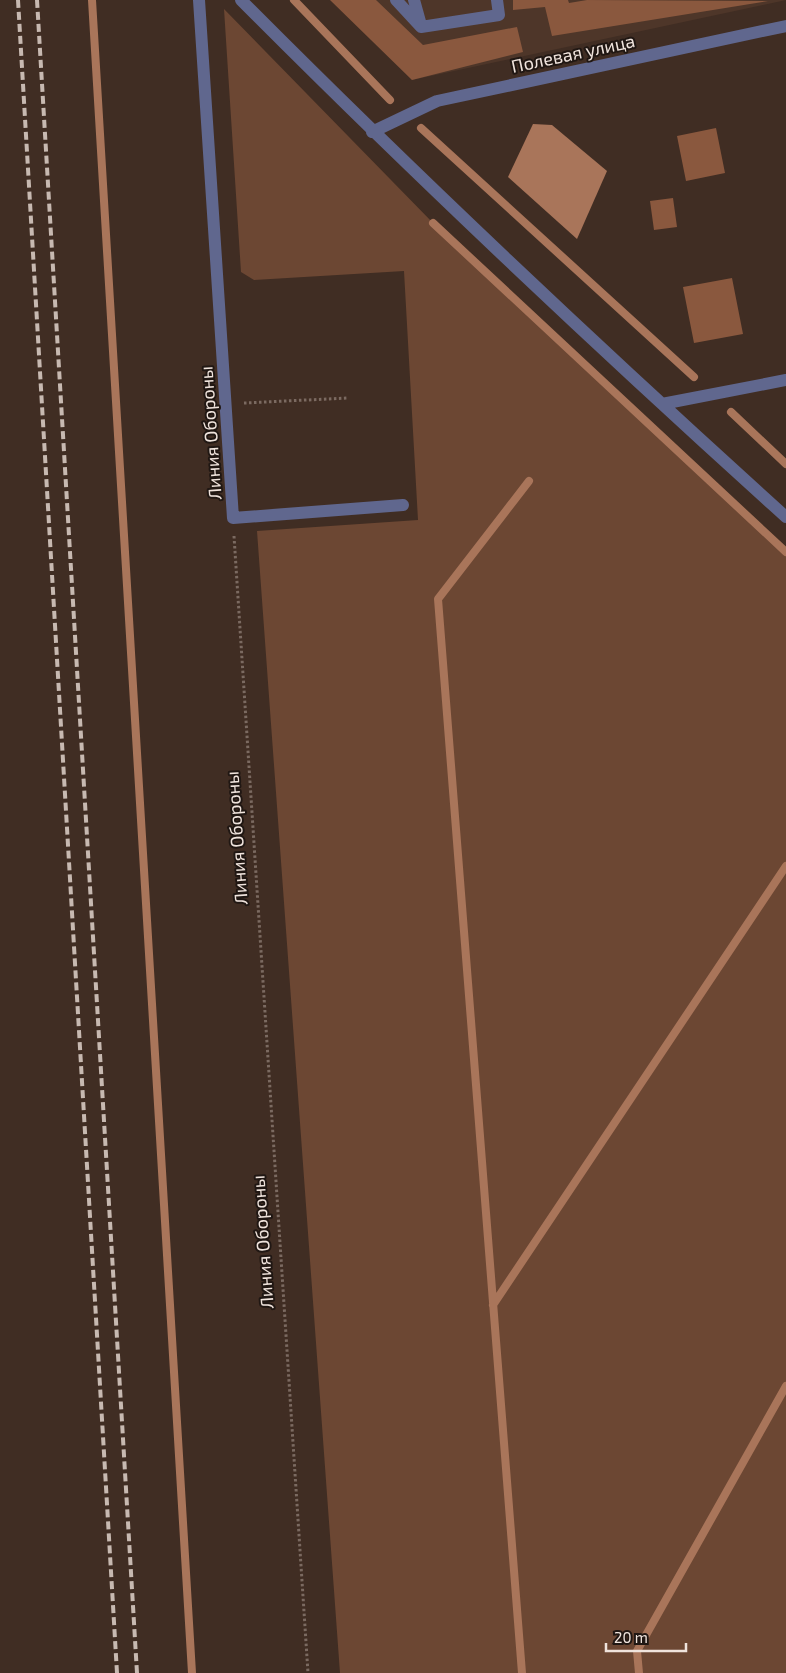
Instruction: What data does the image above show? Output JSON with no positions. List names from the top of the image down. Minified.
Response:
{"streets":{"street":["Полевая улица","Линия Обороны"]},"scale_bar":"20 m"}
